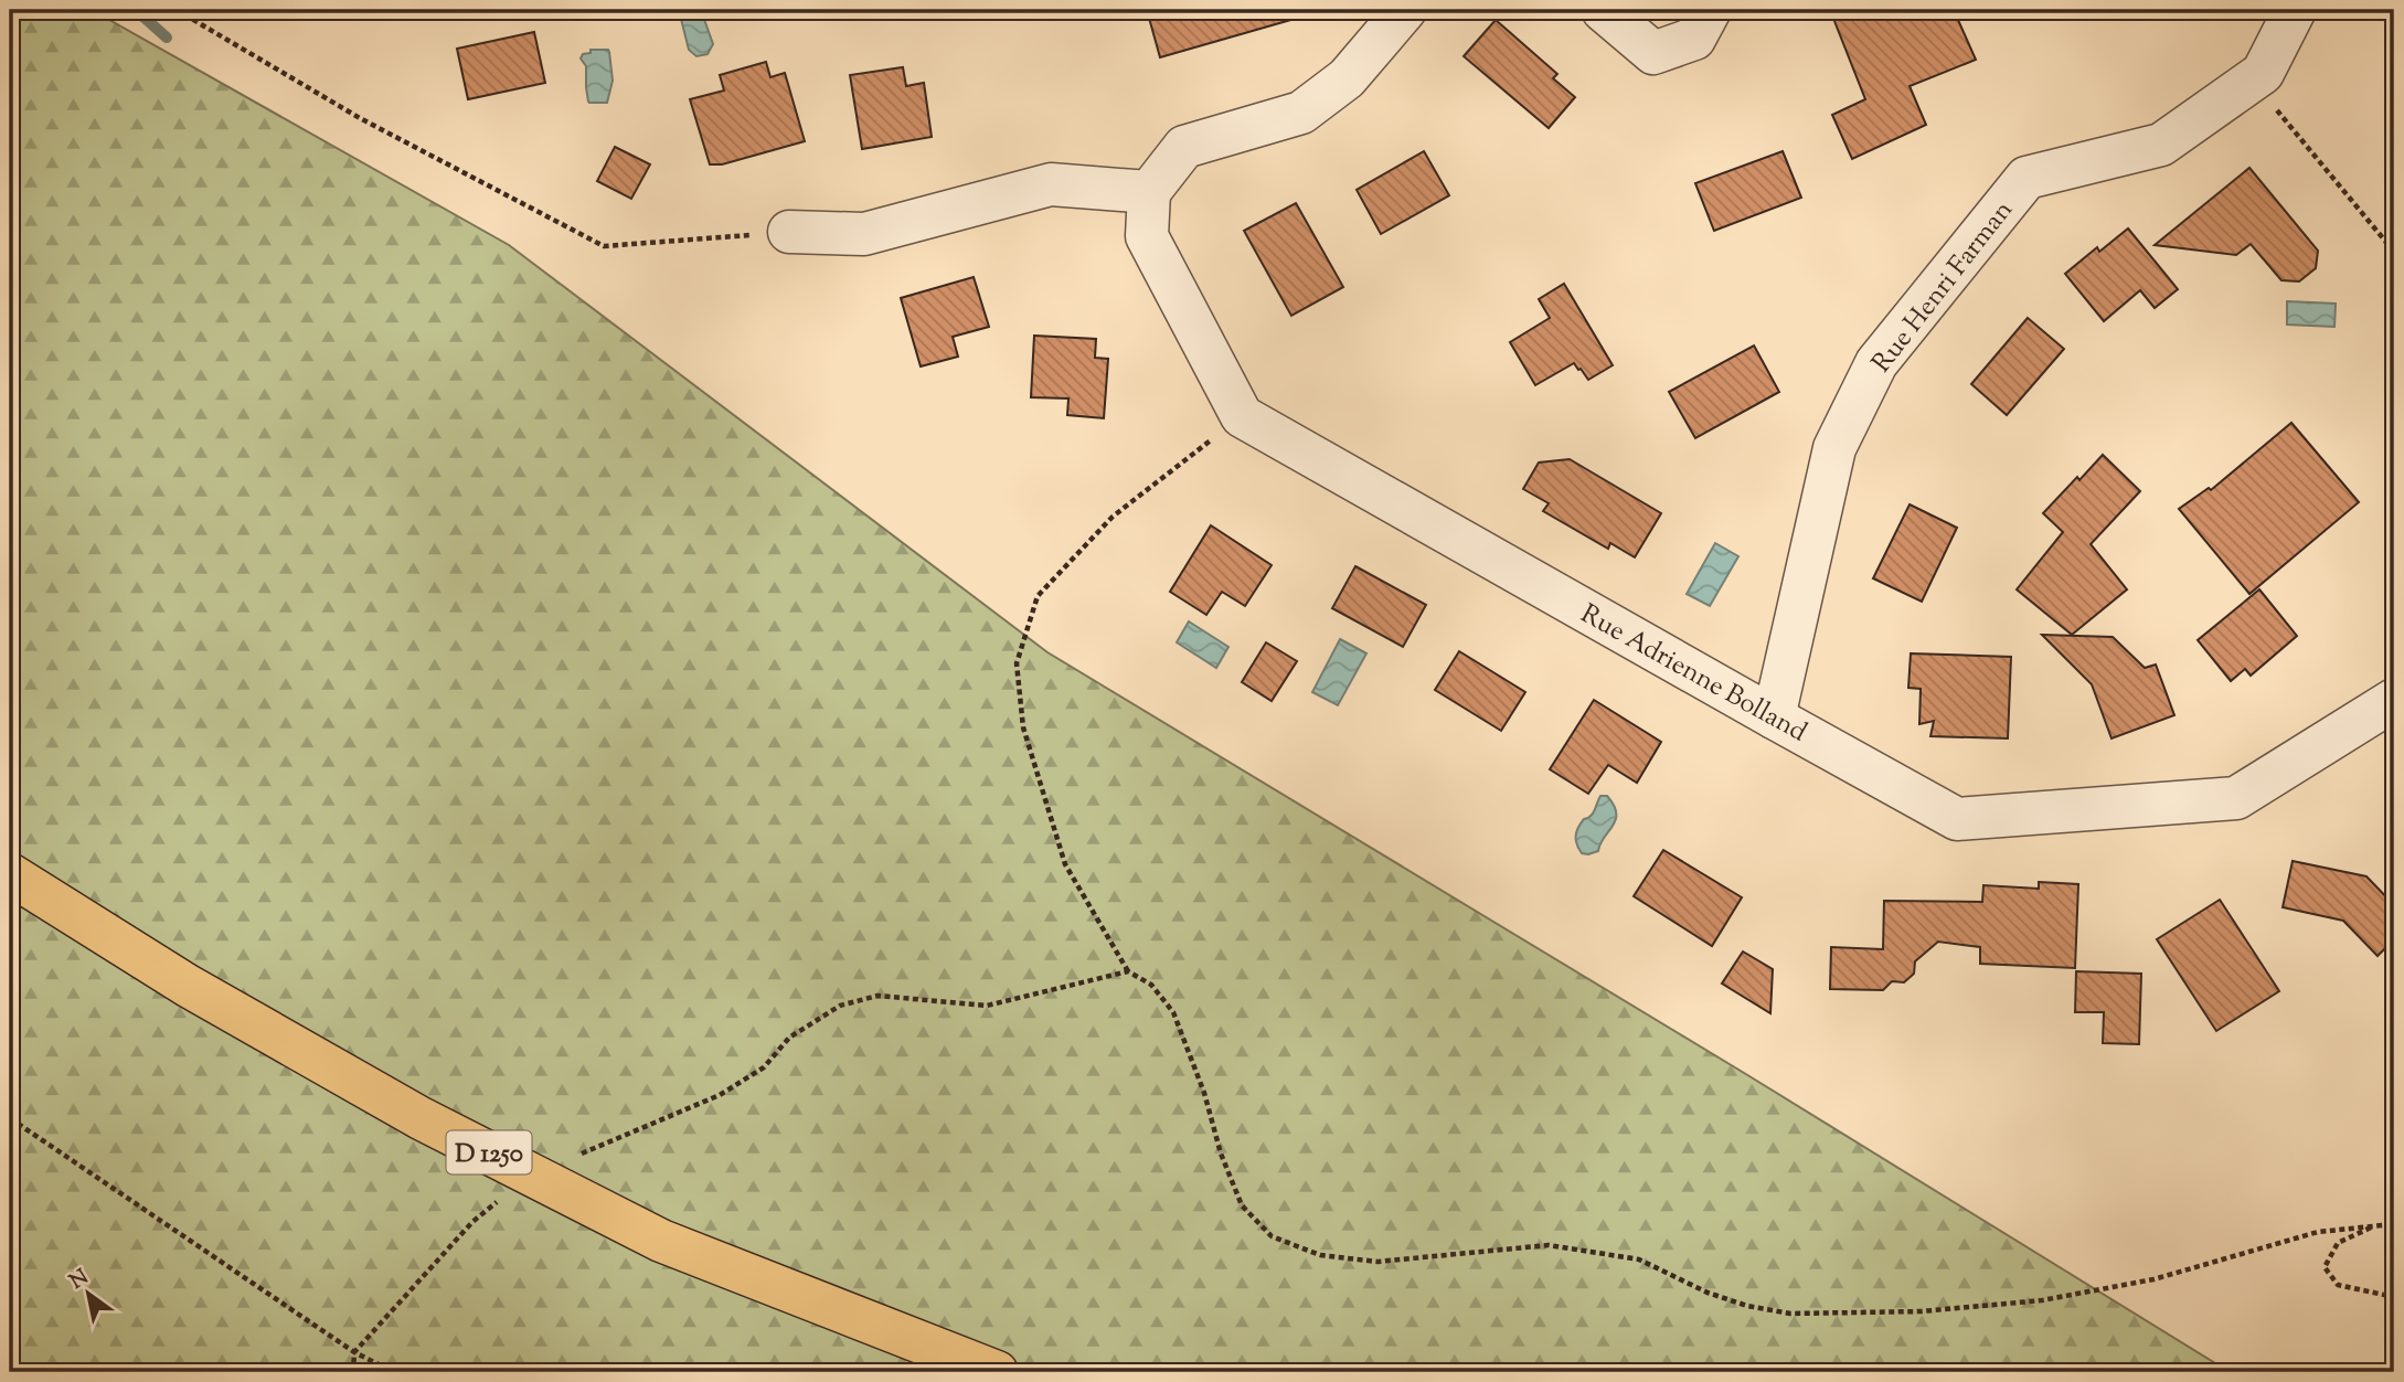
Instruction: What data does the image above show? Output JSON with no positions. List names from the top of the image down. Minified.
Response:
{"streets":{"main road":["D 1250"],"street":["Rue Henri Farman","Rue Adrienne Bolland"]},"crossings":[["Rue Henri Farman","Rue Adrienne Bolland"]],"north":"top left"}
